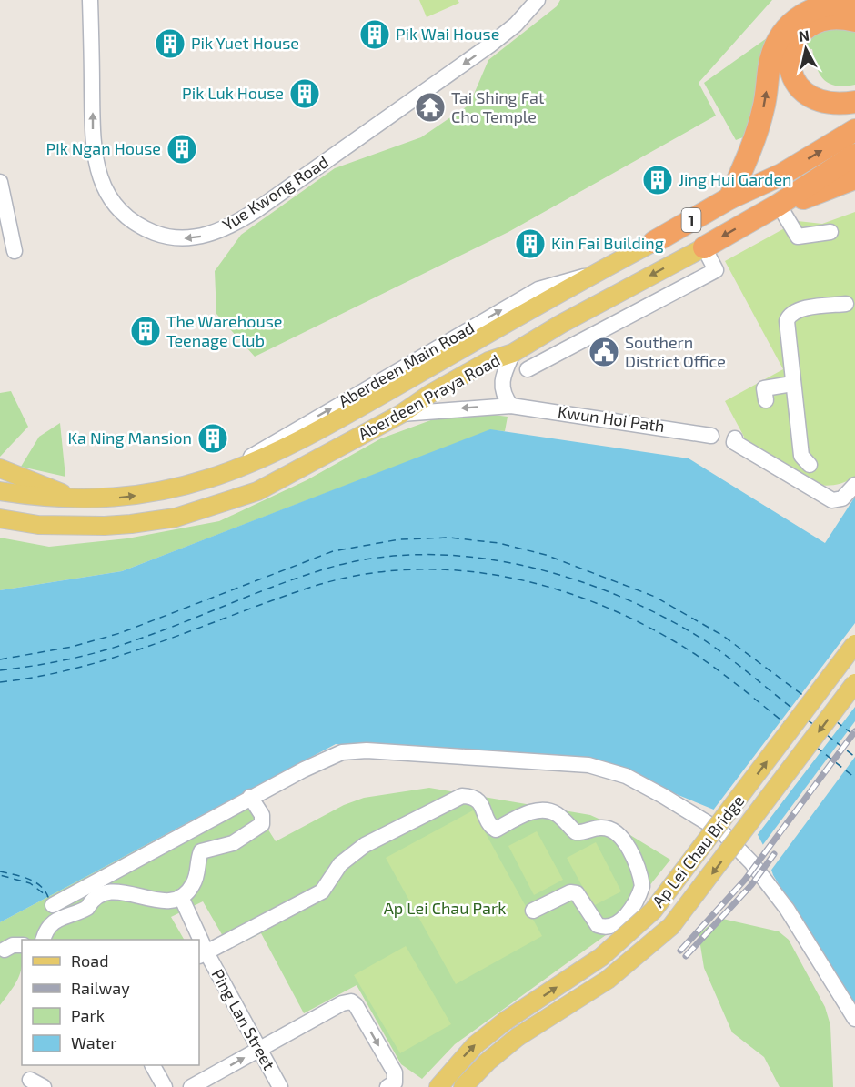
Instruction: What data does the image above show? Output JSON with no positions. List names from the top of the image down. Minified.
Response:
{"streets":{"highway":["1","Aberdeen Praya Road"],"main road":["Ap Lei Chau Bridge"],"street":["Yue Kwong Road","Kwun Hoi Path","Ping Lan Street"]},"crossings":[["Aberdeen Praya Road","Kwun Hoi Path"]],"one_way":["Kwun Hoi Path"],"parks":["Ap Lei Chau Park"],"places":{"building":["Pik Wai House","Pik Yuet House","Pik Luk House","Pik Ngan House","Jing Hui Garden","Kin Fai Building","The Warehouse Teenage Club","Ka Ning Mansion"],"temple":["Tai Shing Fat Cho Temple"],"public building":["Southern District Office"]},"legend":["Road","Railway","Park","Water"],"north":"top"}
